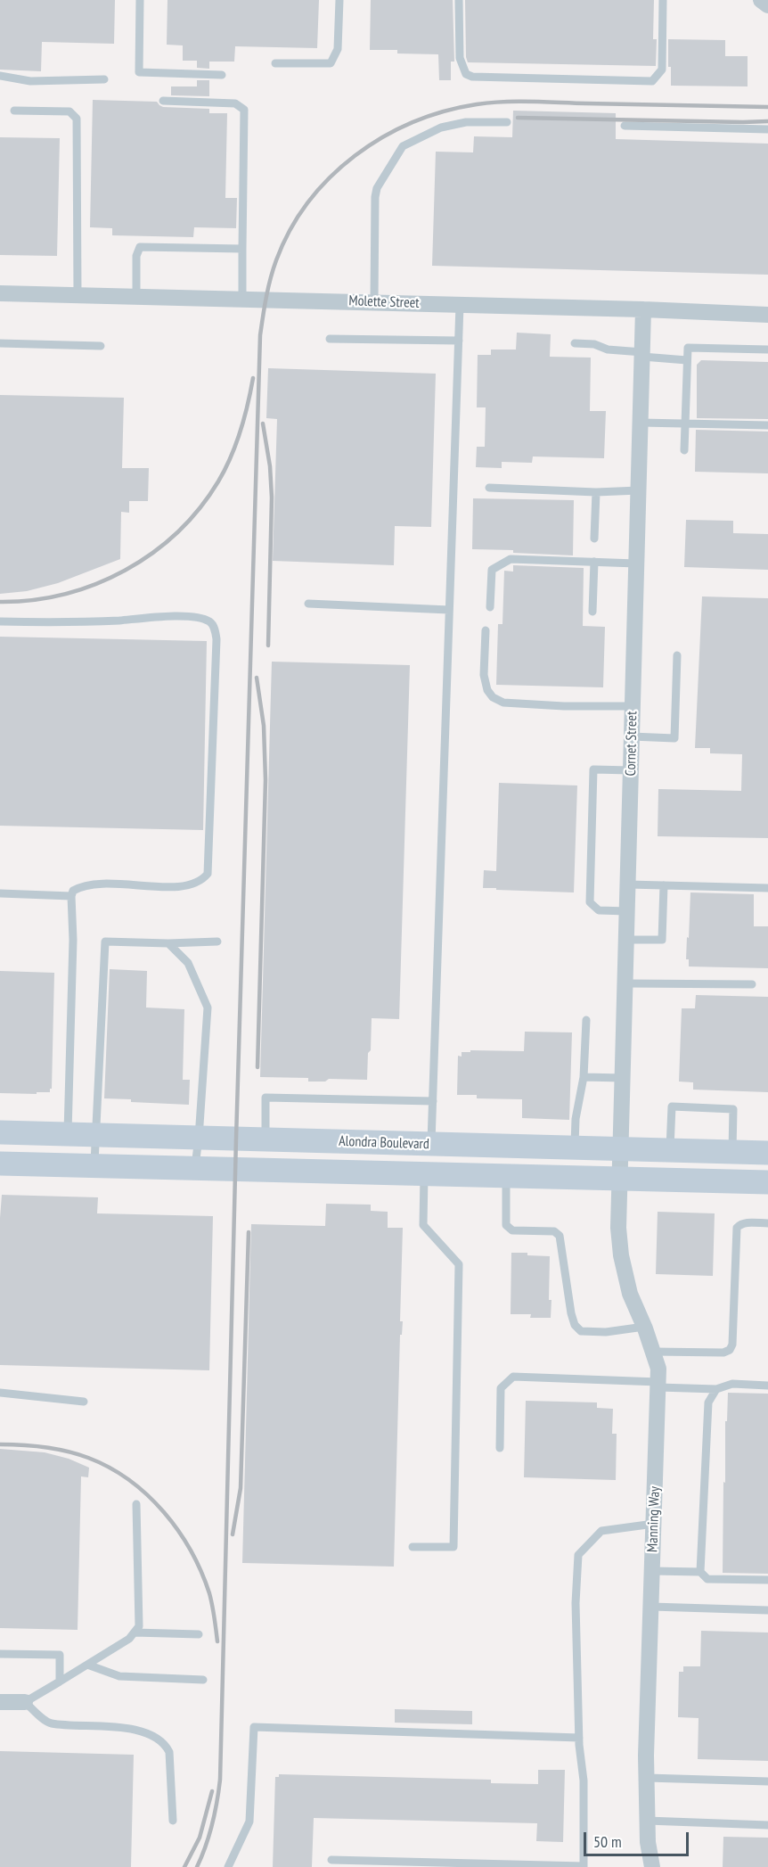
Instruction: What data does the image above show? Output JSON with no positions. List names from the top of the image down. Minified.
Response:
{"streets":{"main road":["Alondra Boulevard"],"street":["Molette Street","Cornet Street","Manning Way"]},"crossings":[["Molette Street","Cornet Street"],["Cornet Street","Alondra Boulevard"],["Cornet Street","Manning Way"],["Alondra Boulevard","Manning Way"]],"scale_bar":"50 m"}
